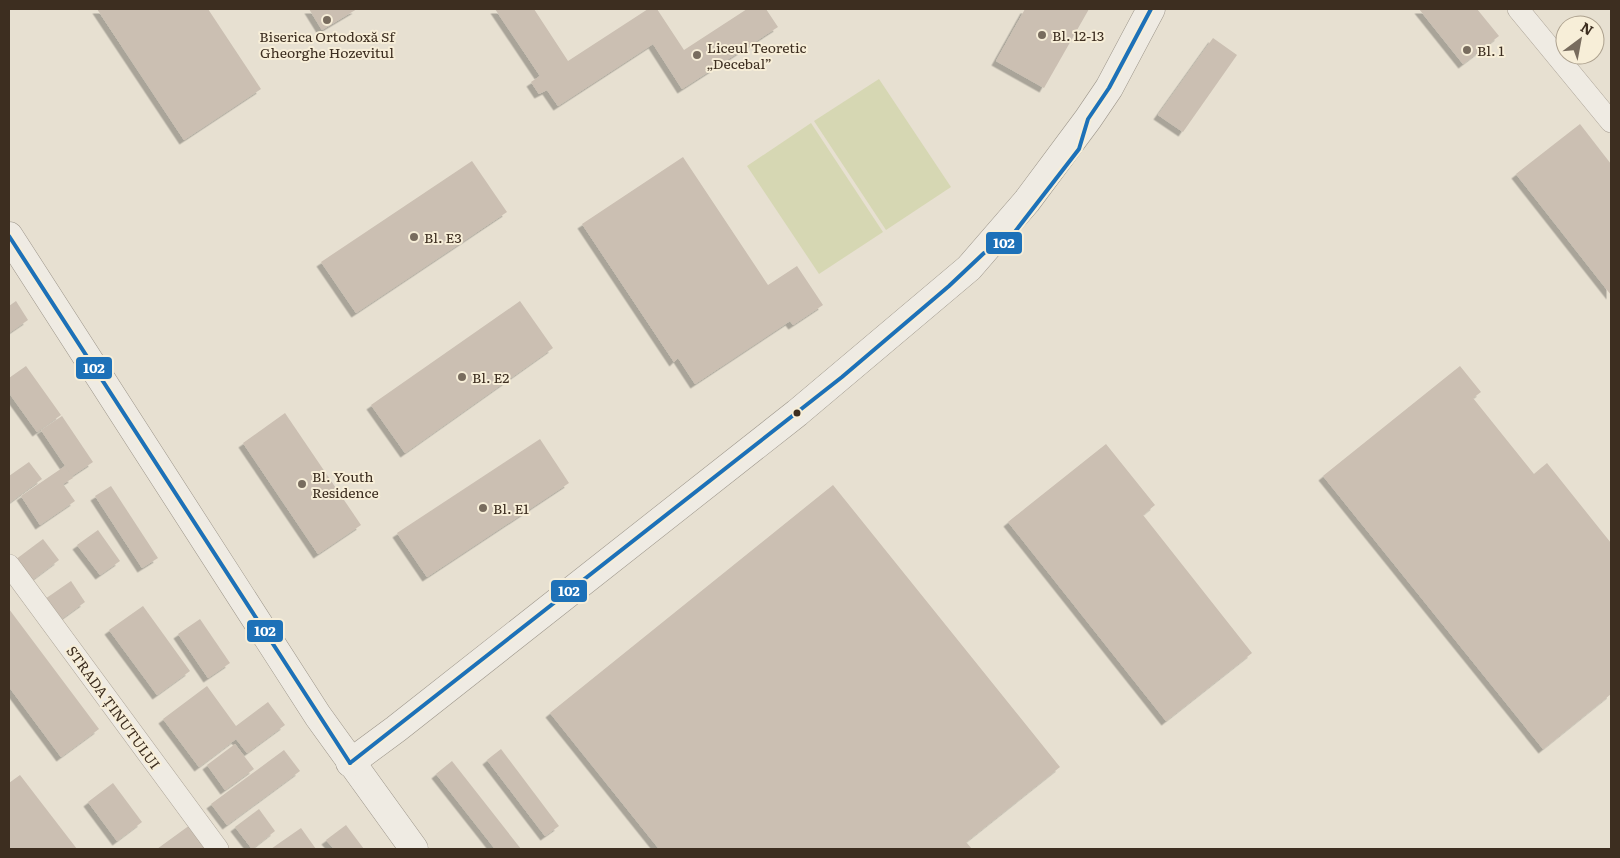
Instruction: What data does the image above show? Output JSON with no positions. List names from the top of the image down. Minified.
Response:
{"streets":{"street":["STRADA ȚINUTULUI"]},"places":["Biserica Ortodoxă Sf Gheorghe Hozevitul","Bl. 12-13","Bl. 1","Liceul Teoretic „Decebal”","Bl. E3","Bl. E2","Bl. Youth Residence","Bl. E1"],"lines":["transit line 102"],"north":"top right"}
